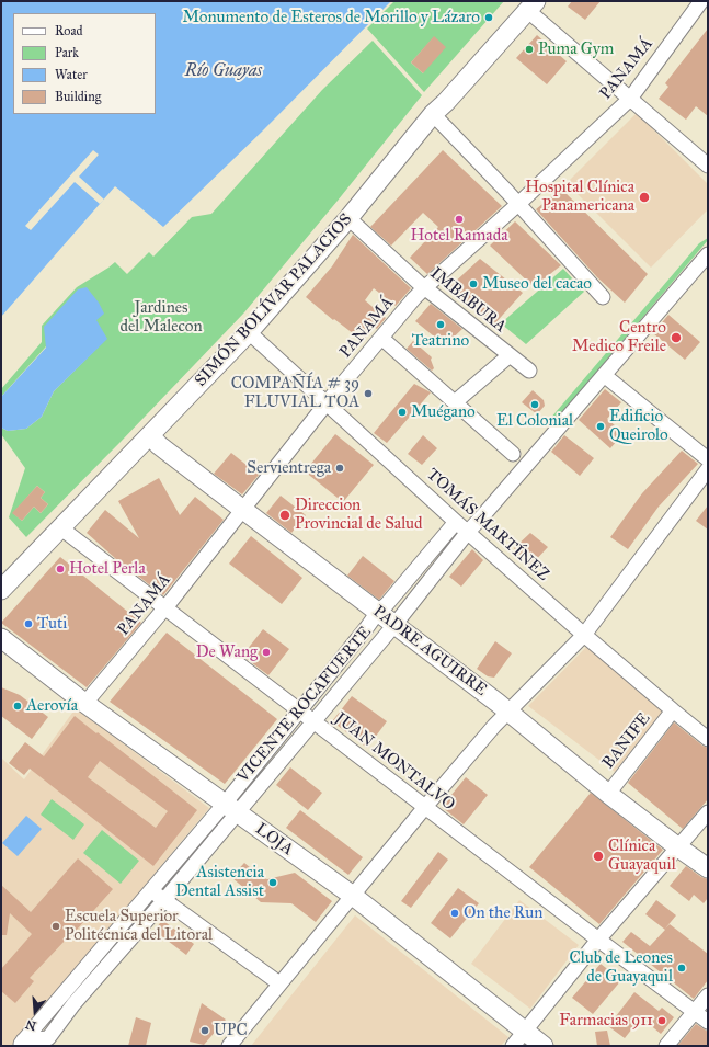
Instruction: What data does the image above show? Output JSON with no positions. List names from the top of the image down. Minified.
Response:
{"streets":{"main road":["SIMÓN BOLÍVAR PALACIOS","PADRE AGUIRRE","LOJA"],"street":["PANAMÁ","IMBABURA","TOMÁS MARTÍNEZ","VICENTE ROCAFUERTE","BANIFE","JUAN MONTALVO"]},"crossings":[["PANAMÁ","IMBABURA"],["PANAMÁ","TOMÁS MARTÍNEZ"],["PANAMÁ","PADRE AGUIRRE"],["PANAMÁ","JUAN MONTALVO"],["PANAMÁ","LOJA"],["SIMÓN BOLÍVAR PALACIOS","IMBABURA"],["SIMÓN BOLÍVAR PALACIOS","TOMÁS MARTÍNEZ"],["SIMÓN BOLÍVAR PALACIOS","PADRE AGUIRRE"],["SIMÓN BOLÍVAR PALACIOS","JUAN MONTALVO"],["TOMÁS MARTÍNEZ","VICENTE ROCAFUERTE"],["TOMÁS MARTÍNEZ","BANIFE"],["PADRE AGUIRRE","VICENTE ROCAFUERTE"],["PADRE AGUIRRE","BANIFE"],["VICENTE ROCAFUERTE","JUAN MONTALVO"],["VICENTE ROCAFUERTE","LOJA"]],"water":["Río Guayas"],"parks":["Jardines del Malecon"],"places":["Monumento de Esteros de Morillo y Lázaro","Puma Gym","Hospital Clínica Panamericana","Hotel Ramada","Museo del cacao","Teatrino","Centro Medico Freile","COMPAÑÍA # 39 FLUVIAL TOA","El Colonial","Muégano","Edificio Queirolo","Servientrega","Direccion Provincial de Salud","Hotel Perla","Tuti","De Wang","Aerovía","Clínica Guayaquil","Asistencia Dental Assist","On the Run","Escuela Superior Politécnica del Litoral","Club de Leones de Guayaquil","Farmacias 911","UPC"],"legend":["Road","Park","Water","Building"],"north":"bottom"}
